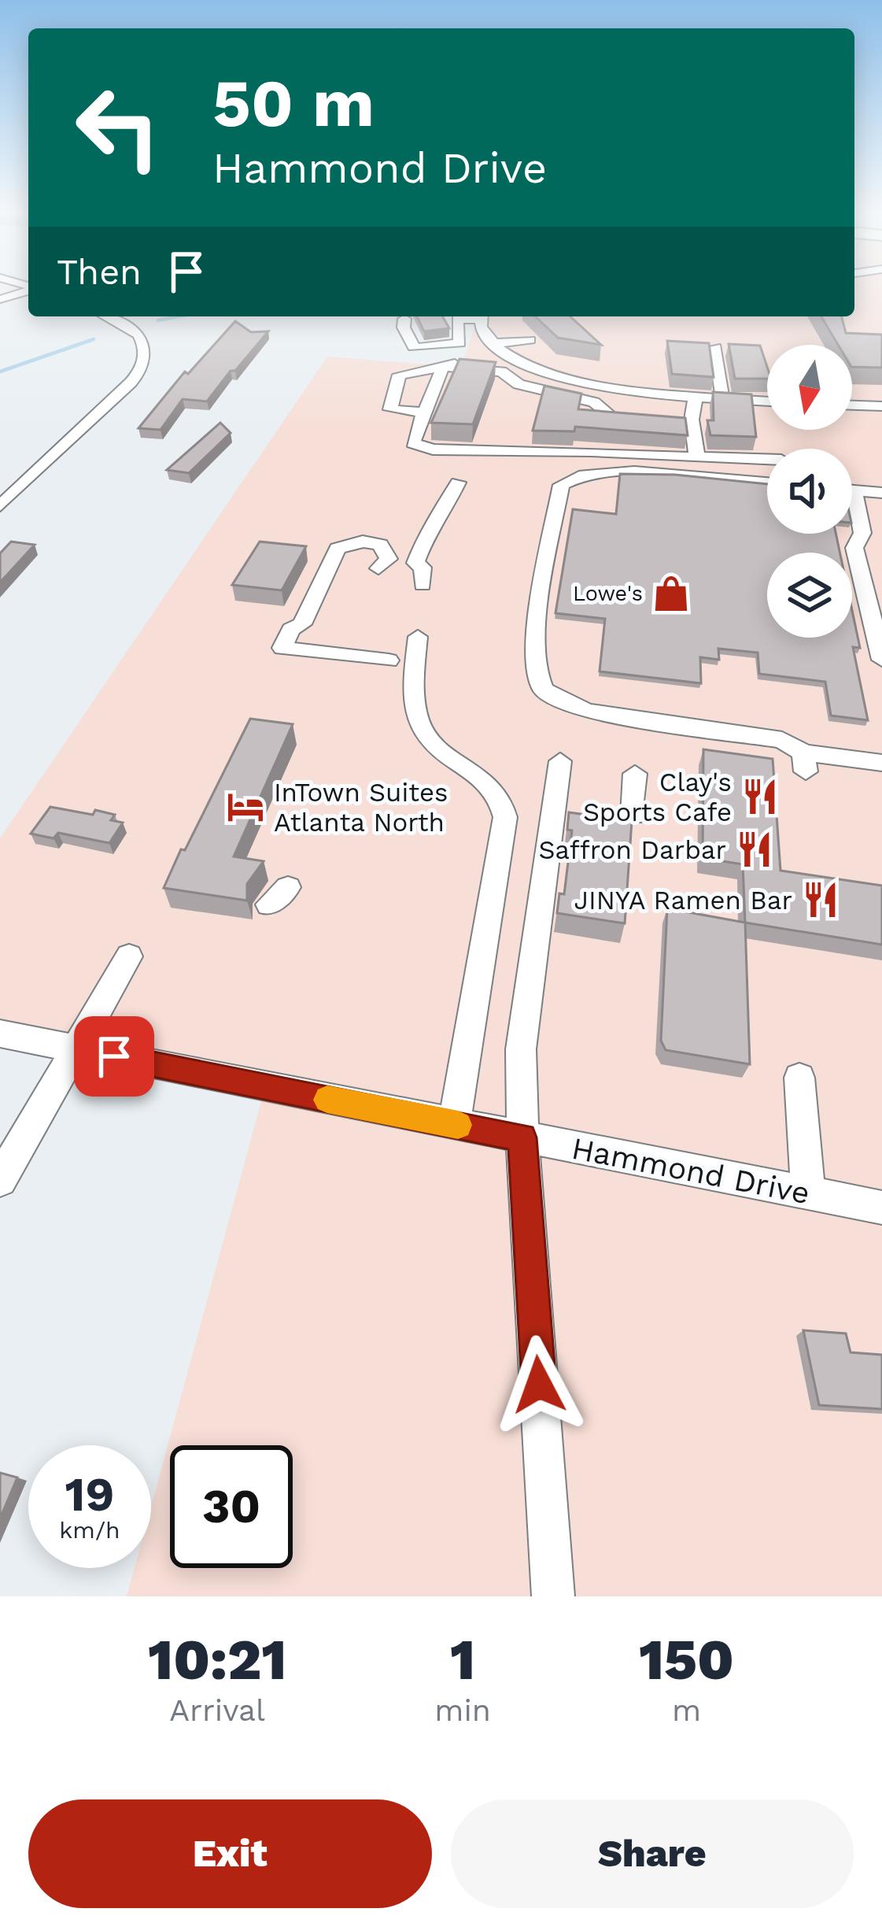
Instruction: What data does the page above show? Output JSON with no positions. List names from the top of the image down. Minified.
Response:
{"streets":{"street":["Hammond Drive"]},"places":{"shop":["Lowe's"],"restaurant":["Clay's Sports Cafe","Saffron Darbar","JINYA Ramen Bar"],"hotel":["InTown Suites Atlanta North"]},"north":"bottom","page":{"turn":["50 m","Hammond Drive"],"then":"Then","speed":"19 km/h","limit":"30","eta":["10:21","Arrival","1","min","150","m"],"buttons":["Exit","Share"]}}
